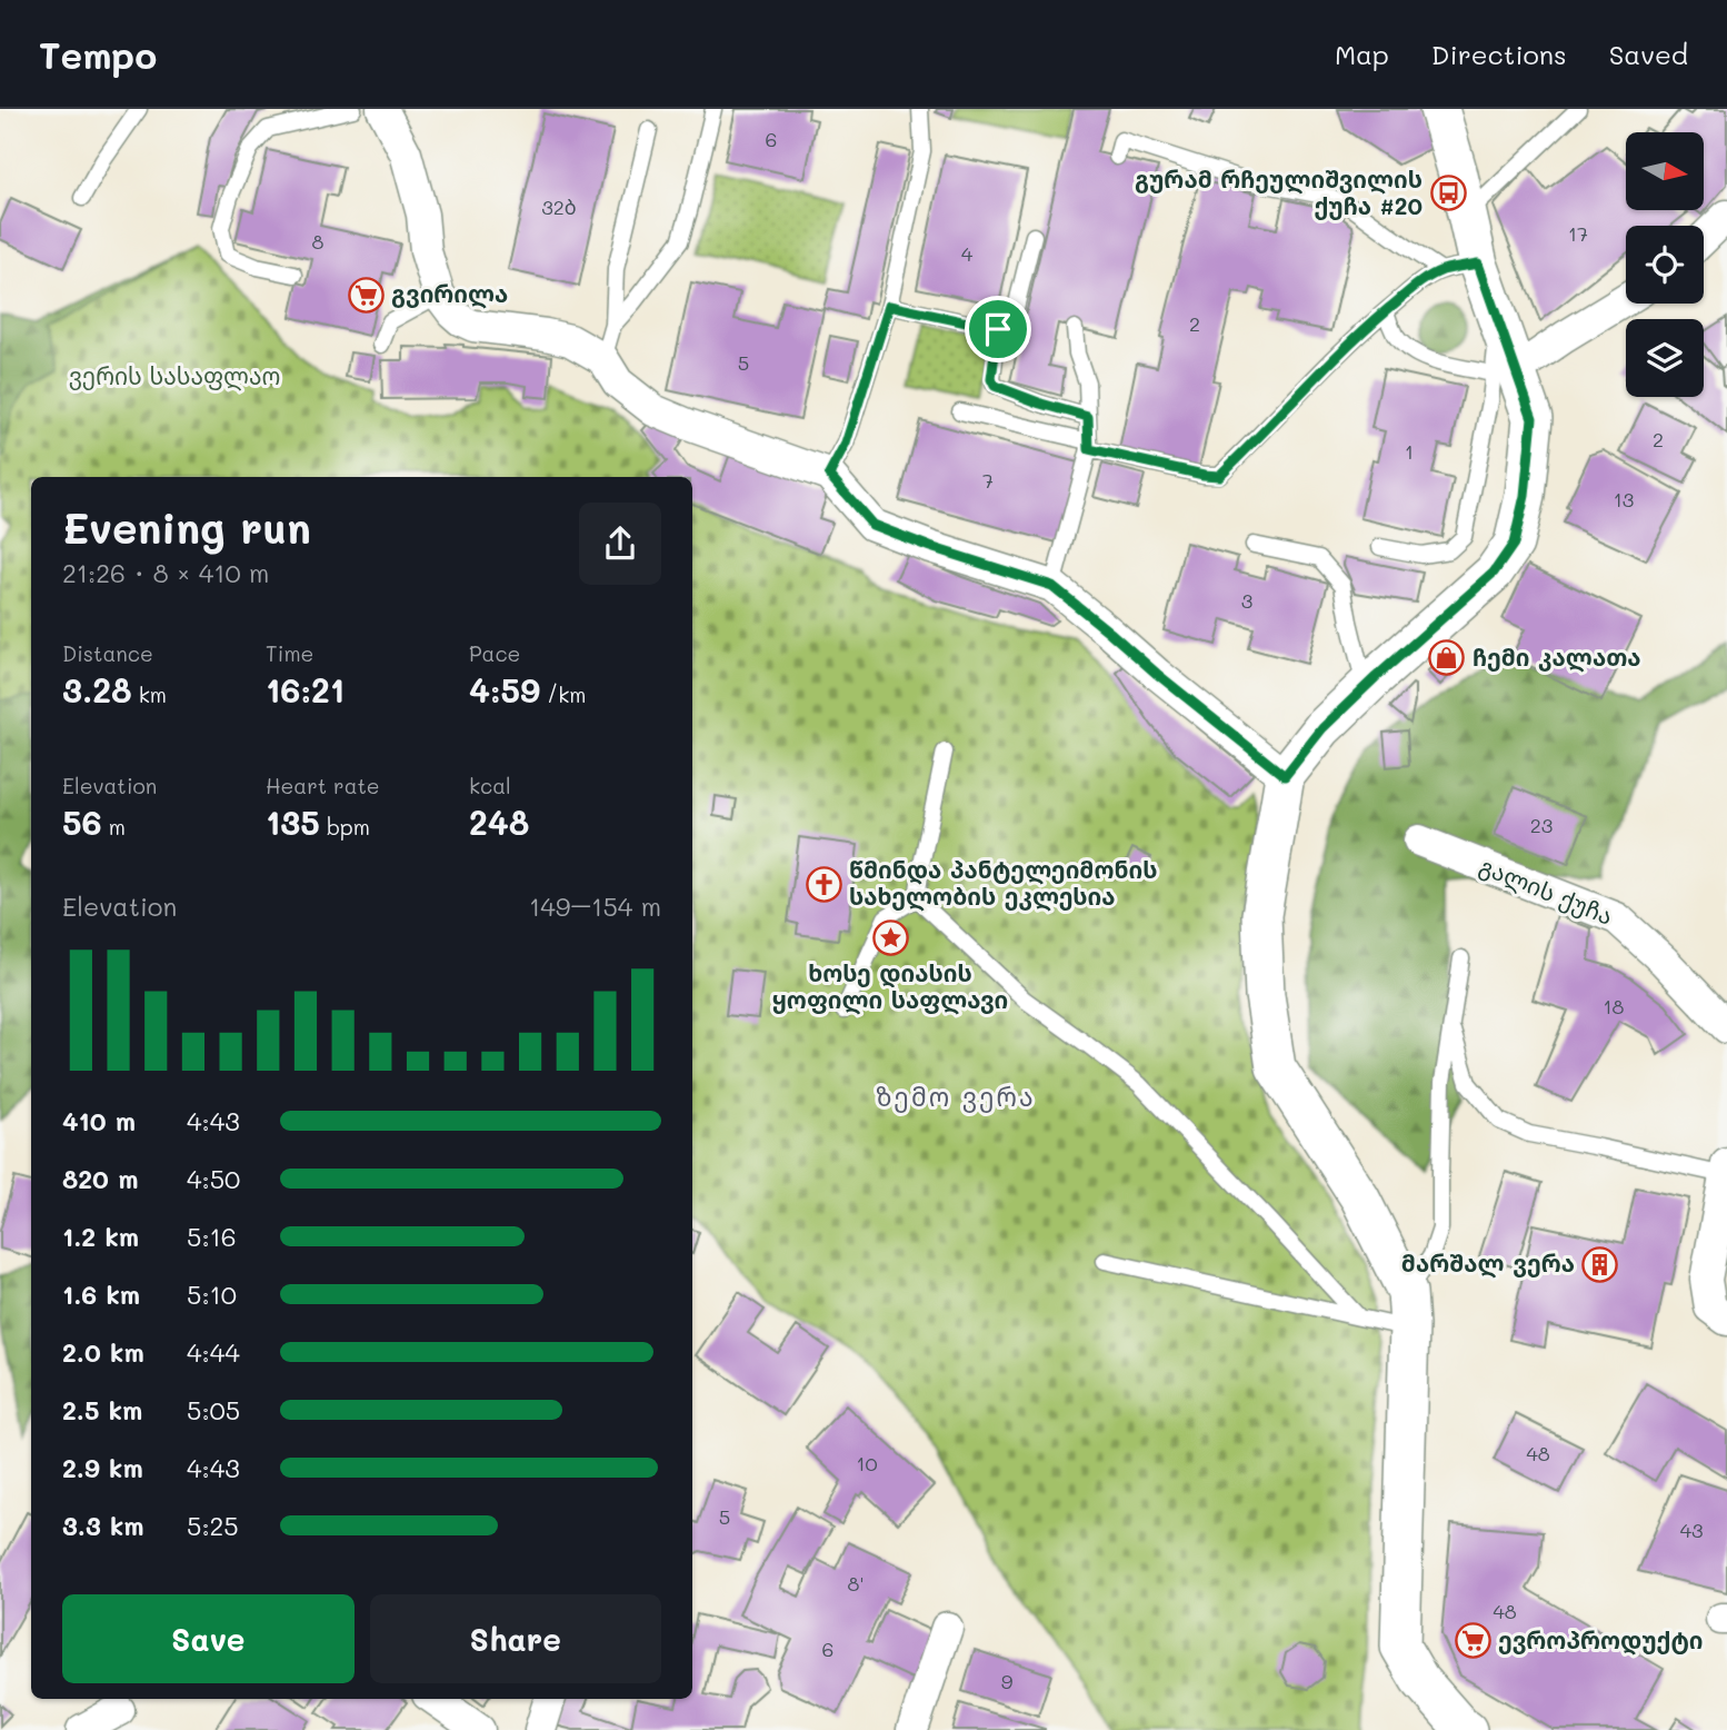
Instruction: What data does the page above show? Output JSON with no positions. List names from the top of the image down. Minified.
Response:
{"streets":{"street":["გალის ქუჩა"]},"districts":["ზემო ვერა"],"parks":["ვერის სასაფლაო"],"places":{"bus stop":["გურამ რჩეულიშვილის ქუჩა #20"],"supermarket":["გვირილა","ევროპროდუქტი"],"shop":["ჩემი კალათა"],"church":["წმინდა პანტელეიმონის სახელობის ეკლესია"],"place":["ხოსე დიასის ყოფილი საფლავი"],"building":["მარშალ ვერა"]},"house_numbers":["6","32ბ","17","8","4","2","5","2","1","7","13","3","23","18","48","10","5","43","8'","48","6","9"],"north":"right","page":{"header":"Tempo","nav":["Map","Directions","Saved"],"heading":["Evening run","21:26 · 8 × 410 m"],"stats":[["Distance","3.28 km"],["Time","16:21"],["Pace","4:59 /km"],["Elevation","56 m"],["Heart rate","135 bpm"],["kcal","248"]],"chart":["Elevation","149–154 m"],"list":[{"name":"410 m","note":"4:43"},{"name":"820 m","note":"4:50"},{"name":"1.2 km","note":"5:16"},{"name":"1.6 km","note":"5:10"},{"name":"2.0 km","note":"4:44"},{"name":"2.5 km","note":"5:05"},{"name":"2.9 km","note":"4:43"},{"name":"3.3 km","note":"5:25"}],"buttons":["Save","Share"]}}
